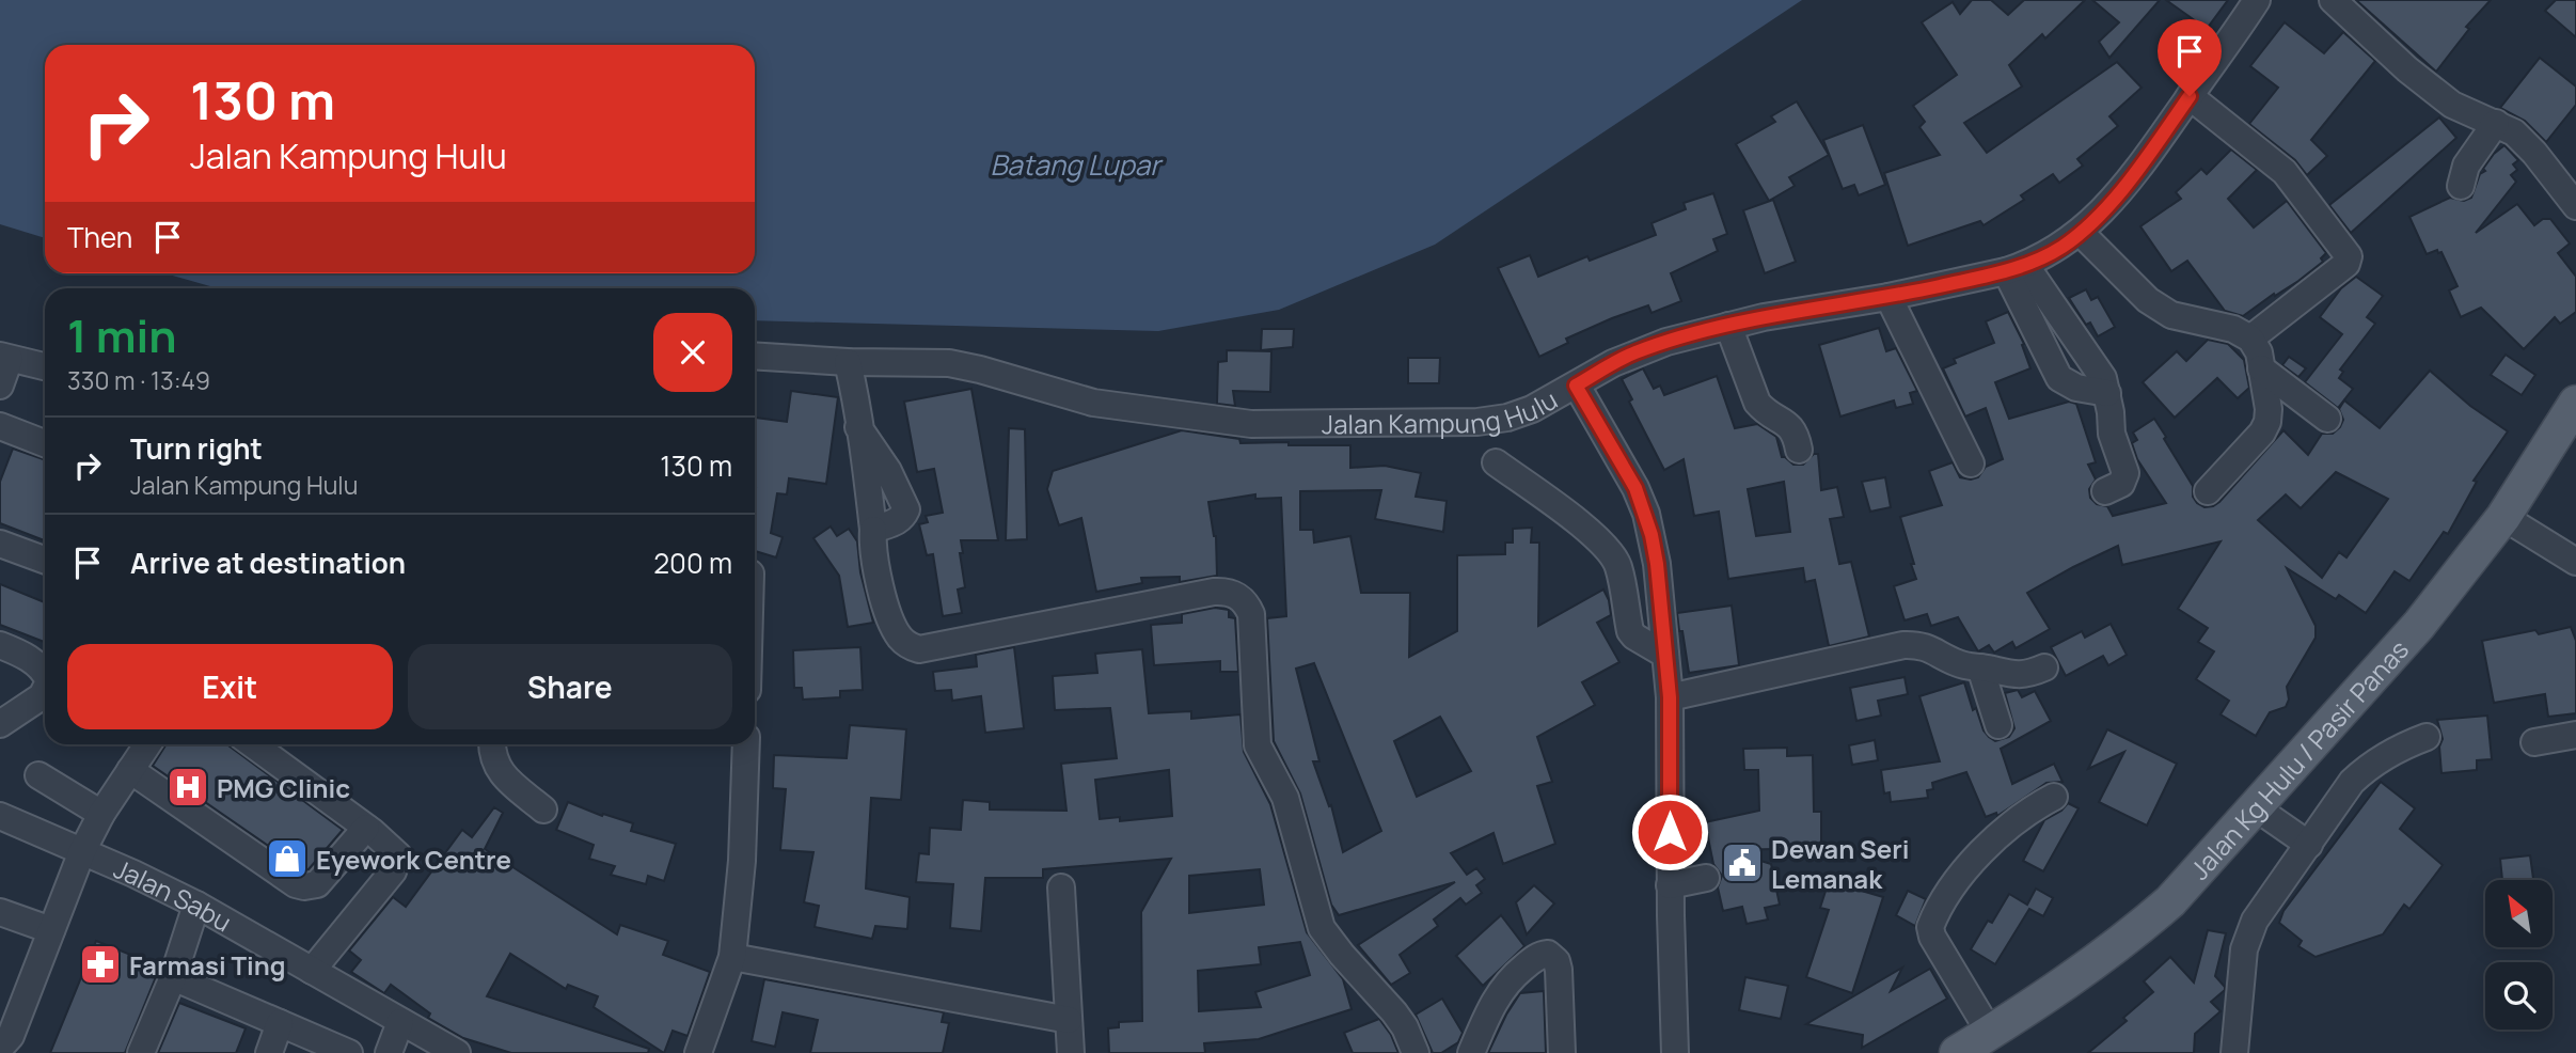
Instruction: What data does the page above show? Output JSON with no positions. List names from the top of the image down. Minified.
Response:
{"streets":{"main road":["Jalan Kg Hulu / Pasir Panas"],"street":["Jalan Kampung Hulu","Jalan Sabu"]},"water":["Batang Lupar"],"places":{"hospital":["PMG Clinic"],"shop":["Eyework Centre"],"public building":["Dewan Seri Lemanak"],"pharmacy":["Farmasi Ting"]},"north":"top left","page":{"turn":["130 m","Jalan Kampung Hulu"],"then":"Then","heading":["1 min","330 m · 13:49"],"list":[{"name":"Turn right","note":"Jalan Kampung Hulu","value":"130 m"},{"name":"Arrive at destination","value":"200 m"}],"buttons":["Exit","Share"]}}
